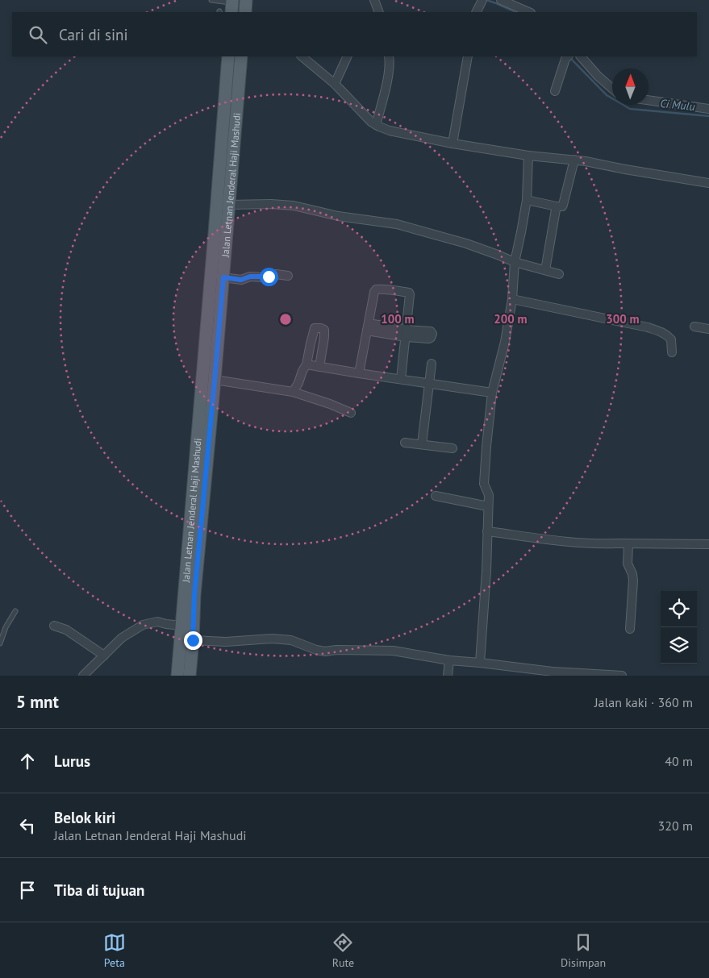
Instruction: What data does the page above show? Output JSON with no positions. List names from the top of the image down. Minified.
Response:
{"streets":{"main road":["Jalan Letnan Jenderal Haji Mashudi"]},"water":["Ci Mulu"],"north":"top","page":{"search":"Cari di sini","heading":["5 mnt","Jalan kaki · 360 m"],"list":[["Lurus","40 m"],["Belok kiri","Jalan Letnan Jenderal Haji Mashudi","320 m"],"Tiba di tujuan"],"nav":["Peta","Rute","Disimpan"]},"rings":["100 m","200 m","300 m"]}
